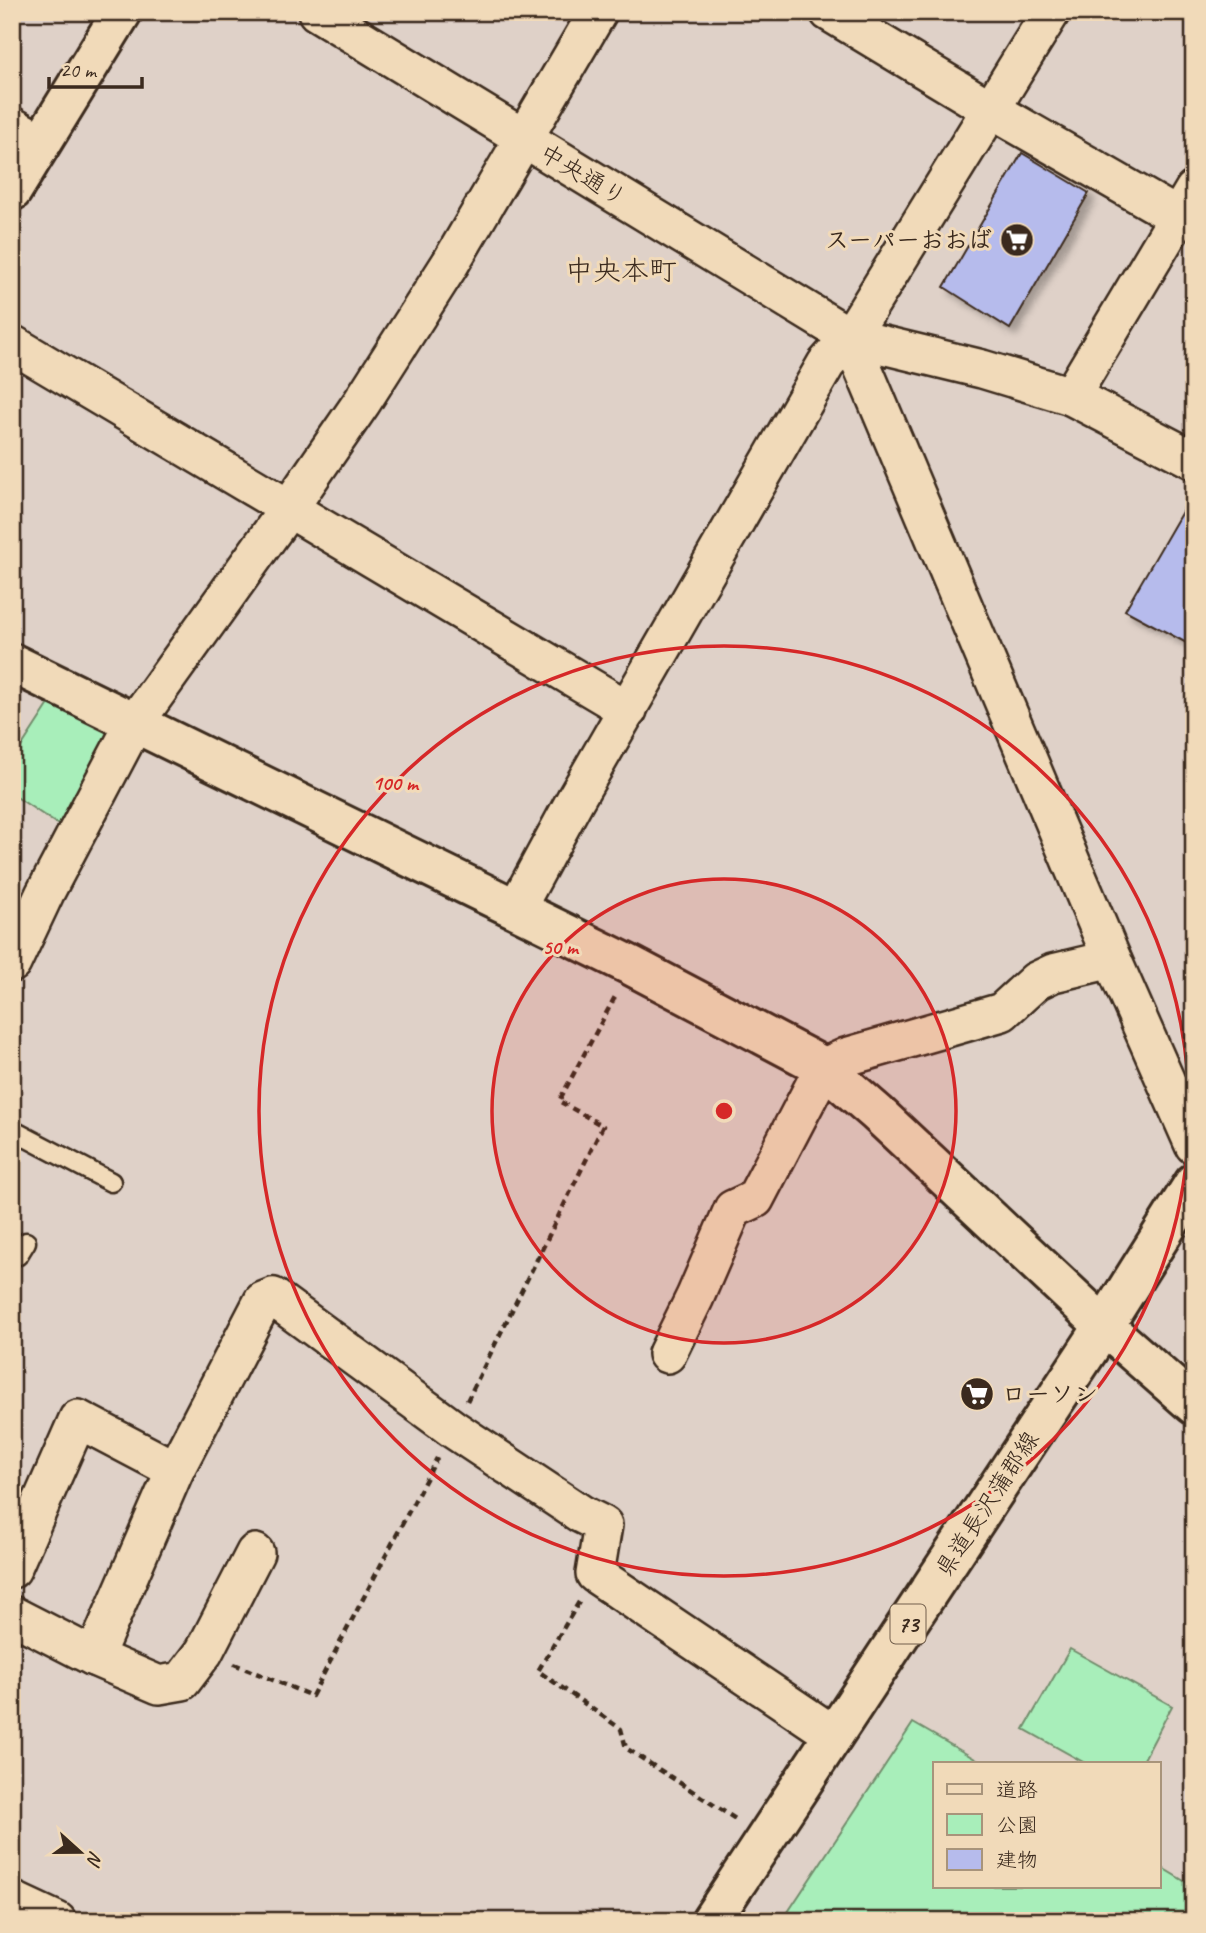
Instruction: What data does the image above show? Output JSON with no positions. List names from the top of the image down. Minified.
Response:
{"streets":{"street":["中央通り","県道長沢蒲郡線","73"]},"districts":["中央本町"],"places":{"supermarket":["スーパーおおば","ローソン"]},"legend":["道路","公園","建物"],"scale_bar":"20 m","north":"right","rings":["100 m","50 m"]}
